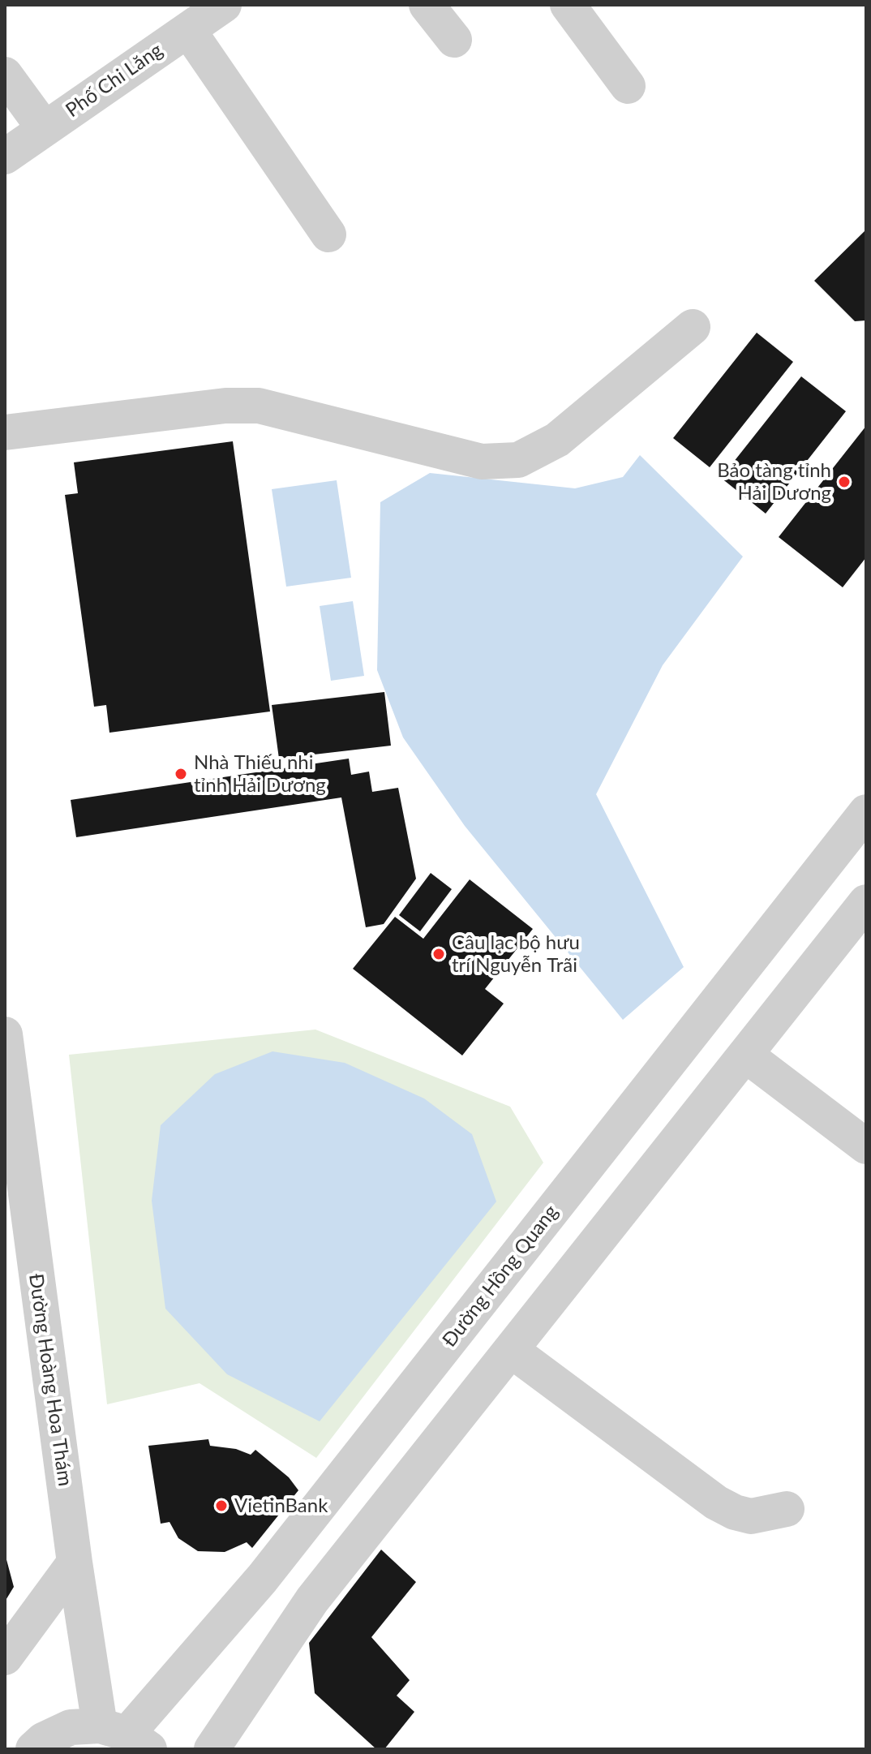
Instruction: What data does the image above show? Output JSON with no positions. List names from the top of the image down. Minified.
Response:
{"streets":{"street":["Phố Chi Lăng","Đường Hồng Quang","Đường Hoàng Hoa Thám"]},"crossings":[["Đường Hồng Quang","Đường Hoàng Hoa Thám"]],"places":["Bảo tàng tỉnh Hải Dương","Nhà Thiếu nhi tỉnh Hải Dương","Câu lạc bộ hưu trí Nguyễn Trãi","VietinBank"]}
